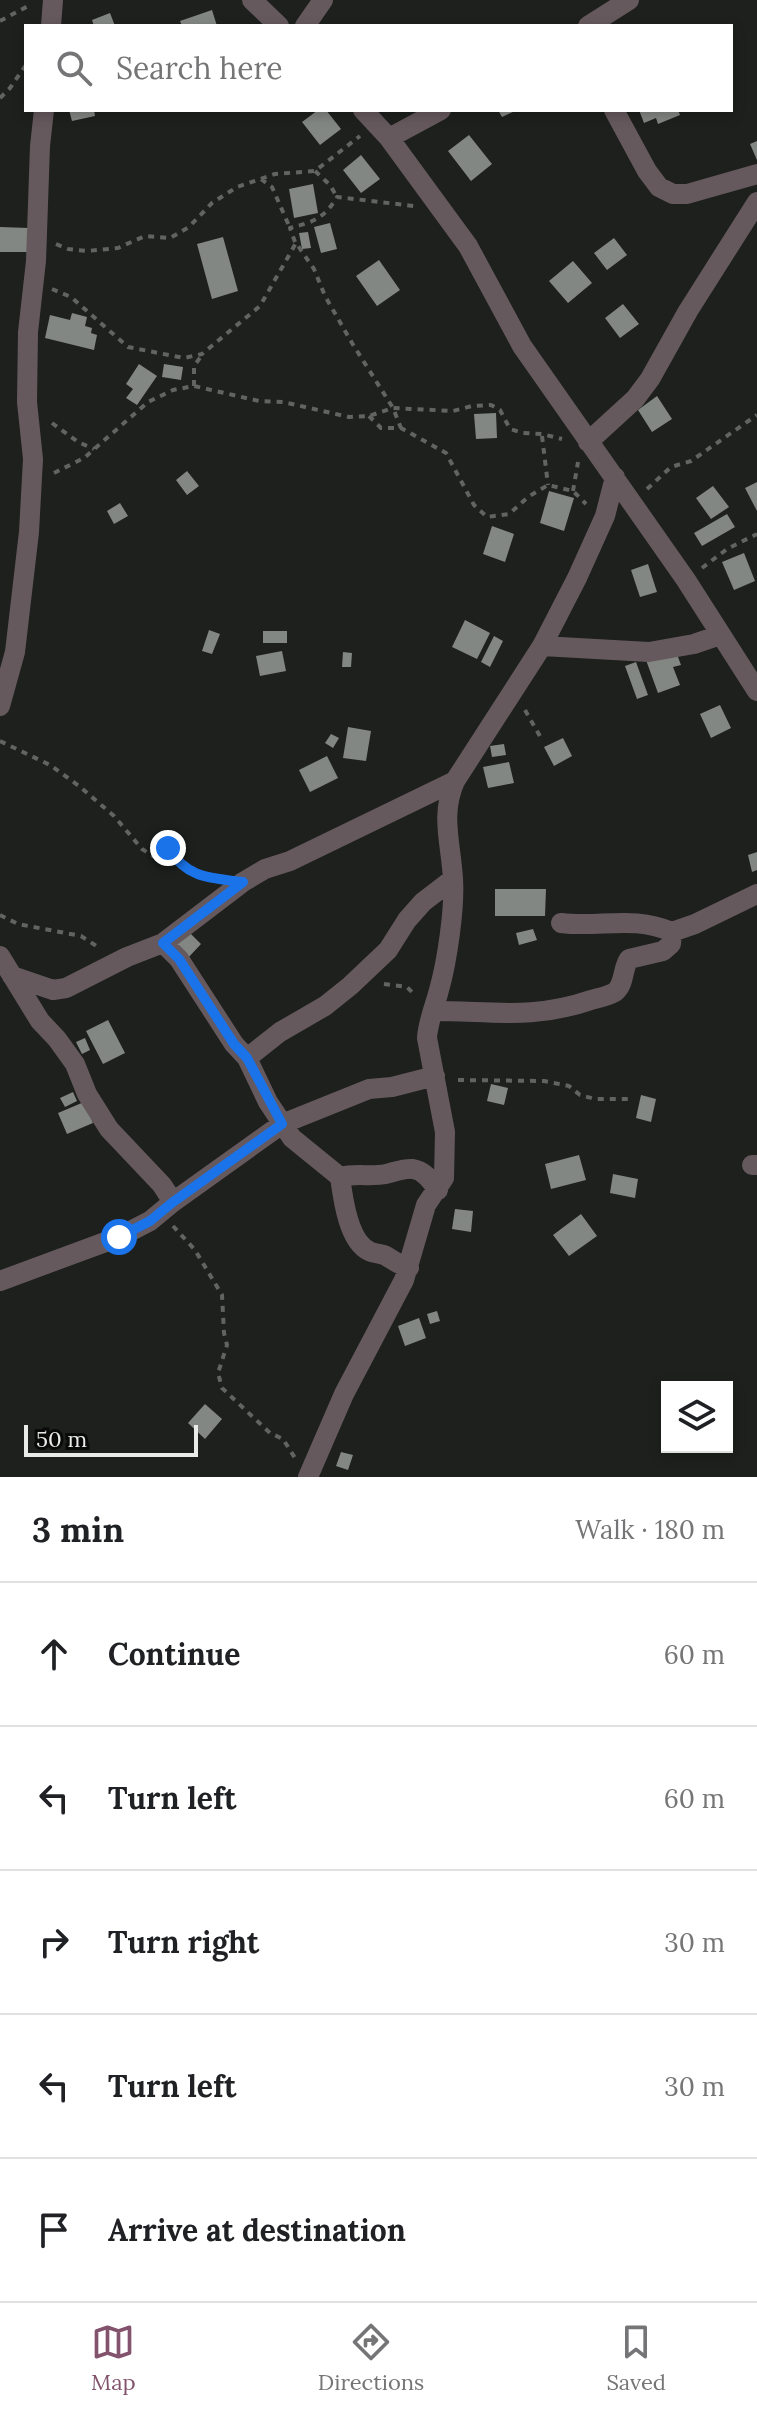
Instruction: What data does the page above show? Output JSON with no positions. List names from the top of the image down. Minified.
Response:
{"scale_bar":"50 m","page":{"search":"Search here","scale":"50 m","heading":["3 min","Walk · 180 m"],"list":[["Continue","60 m"],["Turn left","60 m"],["Turn right","30 m"],["Turn left","30 m"],"Arrive at destination"],"nav":["Map","Directions","Saved"]}}
